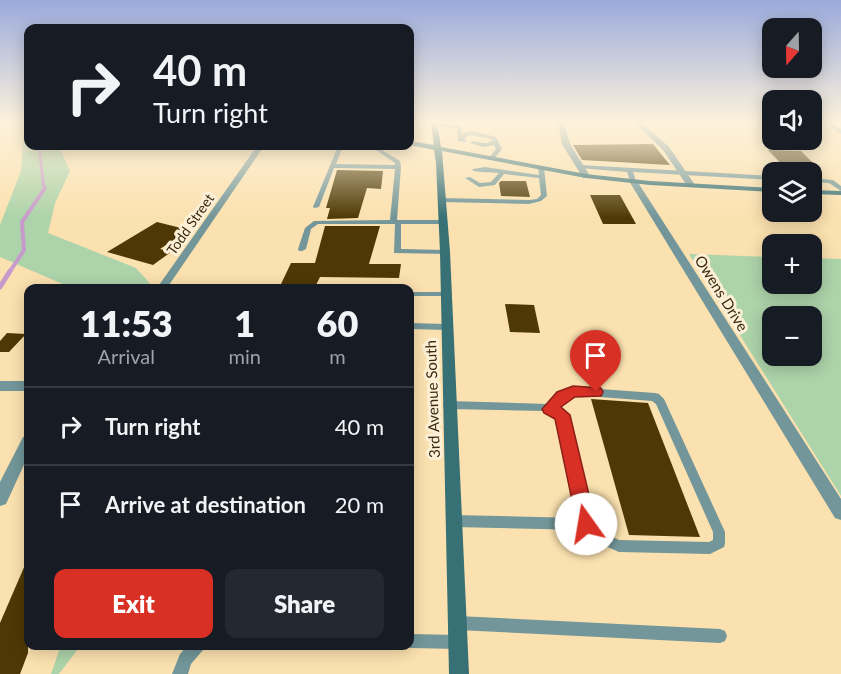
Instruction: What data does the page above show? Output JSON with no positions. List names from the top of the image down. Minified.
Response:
{"streets":{"main road":["3rd Avenue South"],"street":["Todd Street","Owens Drive"]},"north":"bottom","page":{"map_buttons":["+","−"],"turn":["40 m","Turn right"],"eta":["11:53","Arrival","1","min","60","m"],"list":[{"name":"Turn right","value":"40 m"},{"name":"Arrive at destination","value":"20 m"}],"buttons":["Exit","Share"]}}
